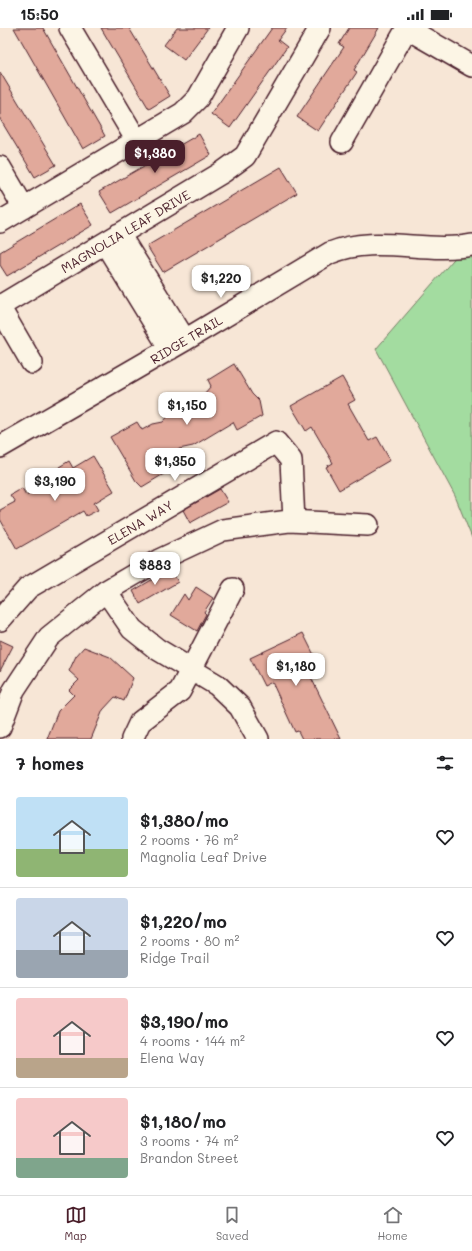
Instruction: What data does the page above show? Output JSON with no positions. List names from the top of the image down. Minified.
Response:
{"streets":{"street":["MAGNOLIA LEAF DRIVE","RIDGE TRAIL","ELENA WAY"]},"page":{"status":"15:50","price":["$1,380","$1,220","$1,150","$1,350","$3,190","$883","$1,180"],"heading":"7 homes","list":[{"name":"$1,380/mo","note":"2 rooms · 76 m² · Magnolia Leaf Drive"},{"name":"$1,220/mo","note":"2 rooms · 80 m² · Ridge Trail"},{"name":"$3,190/mo","note":"4 rooms · 144 m² · Elena Way"},{"name":"$1,180/mo","note":"3 rooms · 74 m² · Brandon Street"}],"tabs":["Map","Saved","Home"]}}
